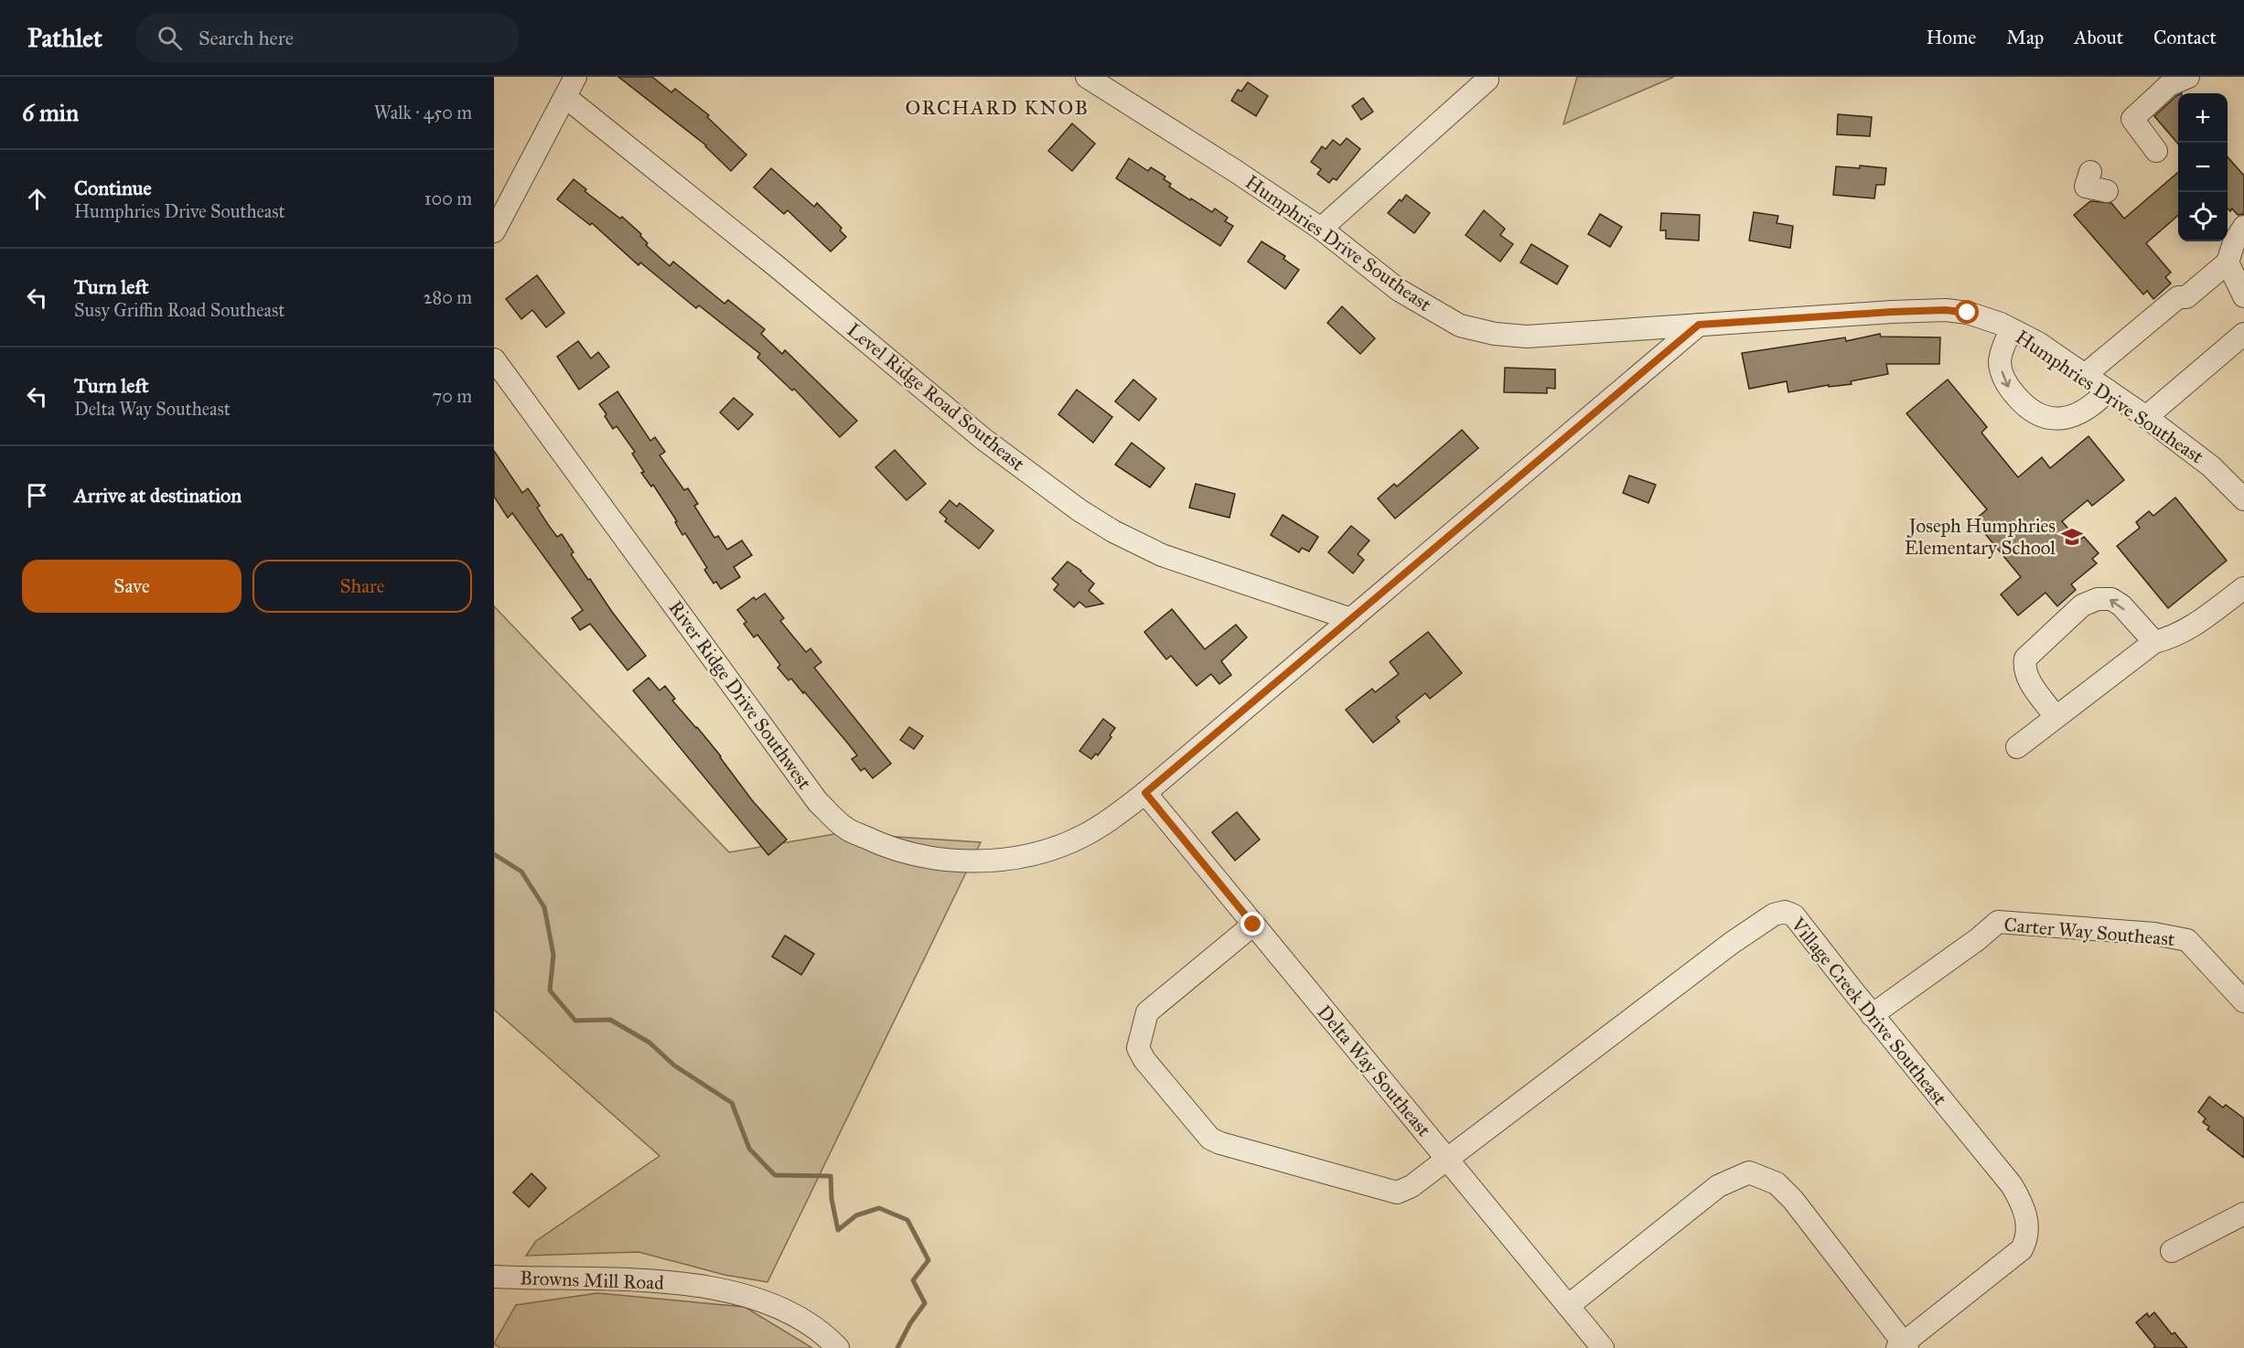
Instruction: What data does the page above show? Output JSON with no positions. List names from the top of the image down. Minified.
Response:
{"streets":{"street":["Humphries Drive Southeast","Level Ridge Road Southeast","River Ridge Drive Southwest","Carter Way Southeast","Village Creek Drive Southeast","Delta Way Southeast","Browns Mill Road"]},"crossings":[["Humphries Drive Southeast","River Ridge Drive Southwest"],["Level Ridge Road Southeast","River Ridge Drive Southwest"],["River Ridge Drive Southwest","Delta Way Southeast"],["Carter Way Southeast","Village Creek Drive Southeast"],["Village Creek Drive Southeast","Delta Way Southeast"]],"districts":["ORCHARD KNOB"],"places":{"school or university":["Joseph Humphries Elementary School"]},"page":{"header":"Pathlet","search":"Search here","nav":["Home","Map","About","Contact"],"heading":["6 min","Walk · 450 m"],"map_buttons":["+","−"],"list":[["Continue","Humphries Drive Southeast","100 m"],["Turn left","Susy Griffin Road Southeast","280 m"],["Turn left","Delta Way Southeast","70 m"],"Arrive at destination"],"buttons":["Save","Share"]}}
